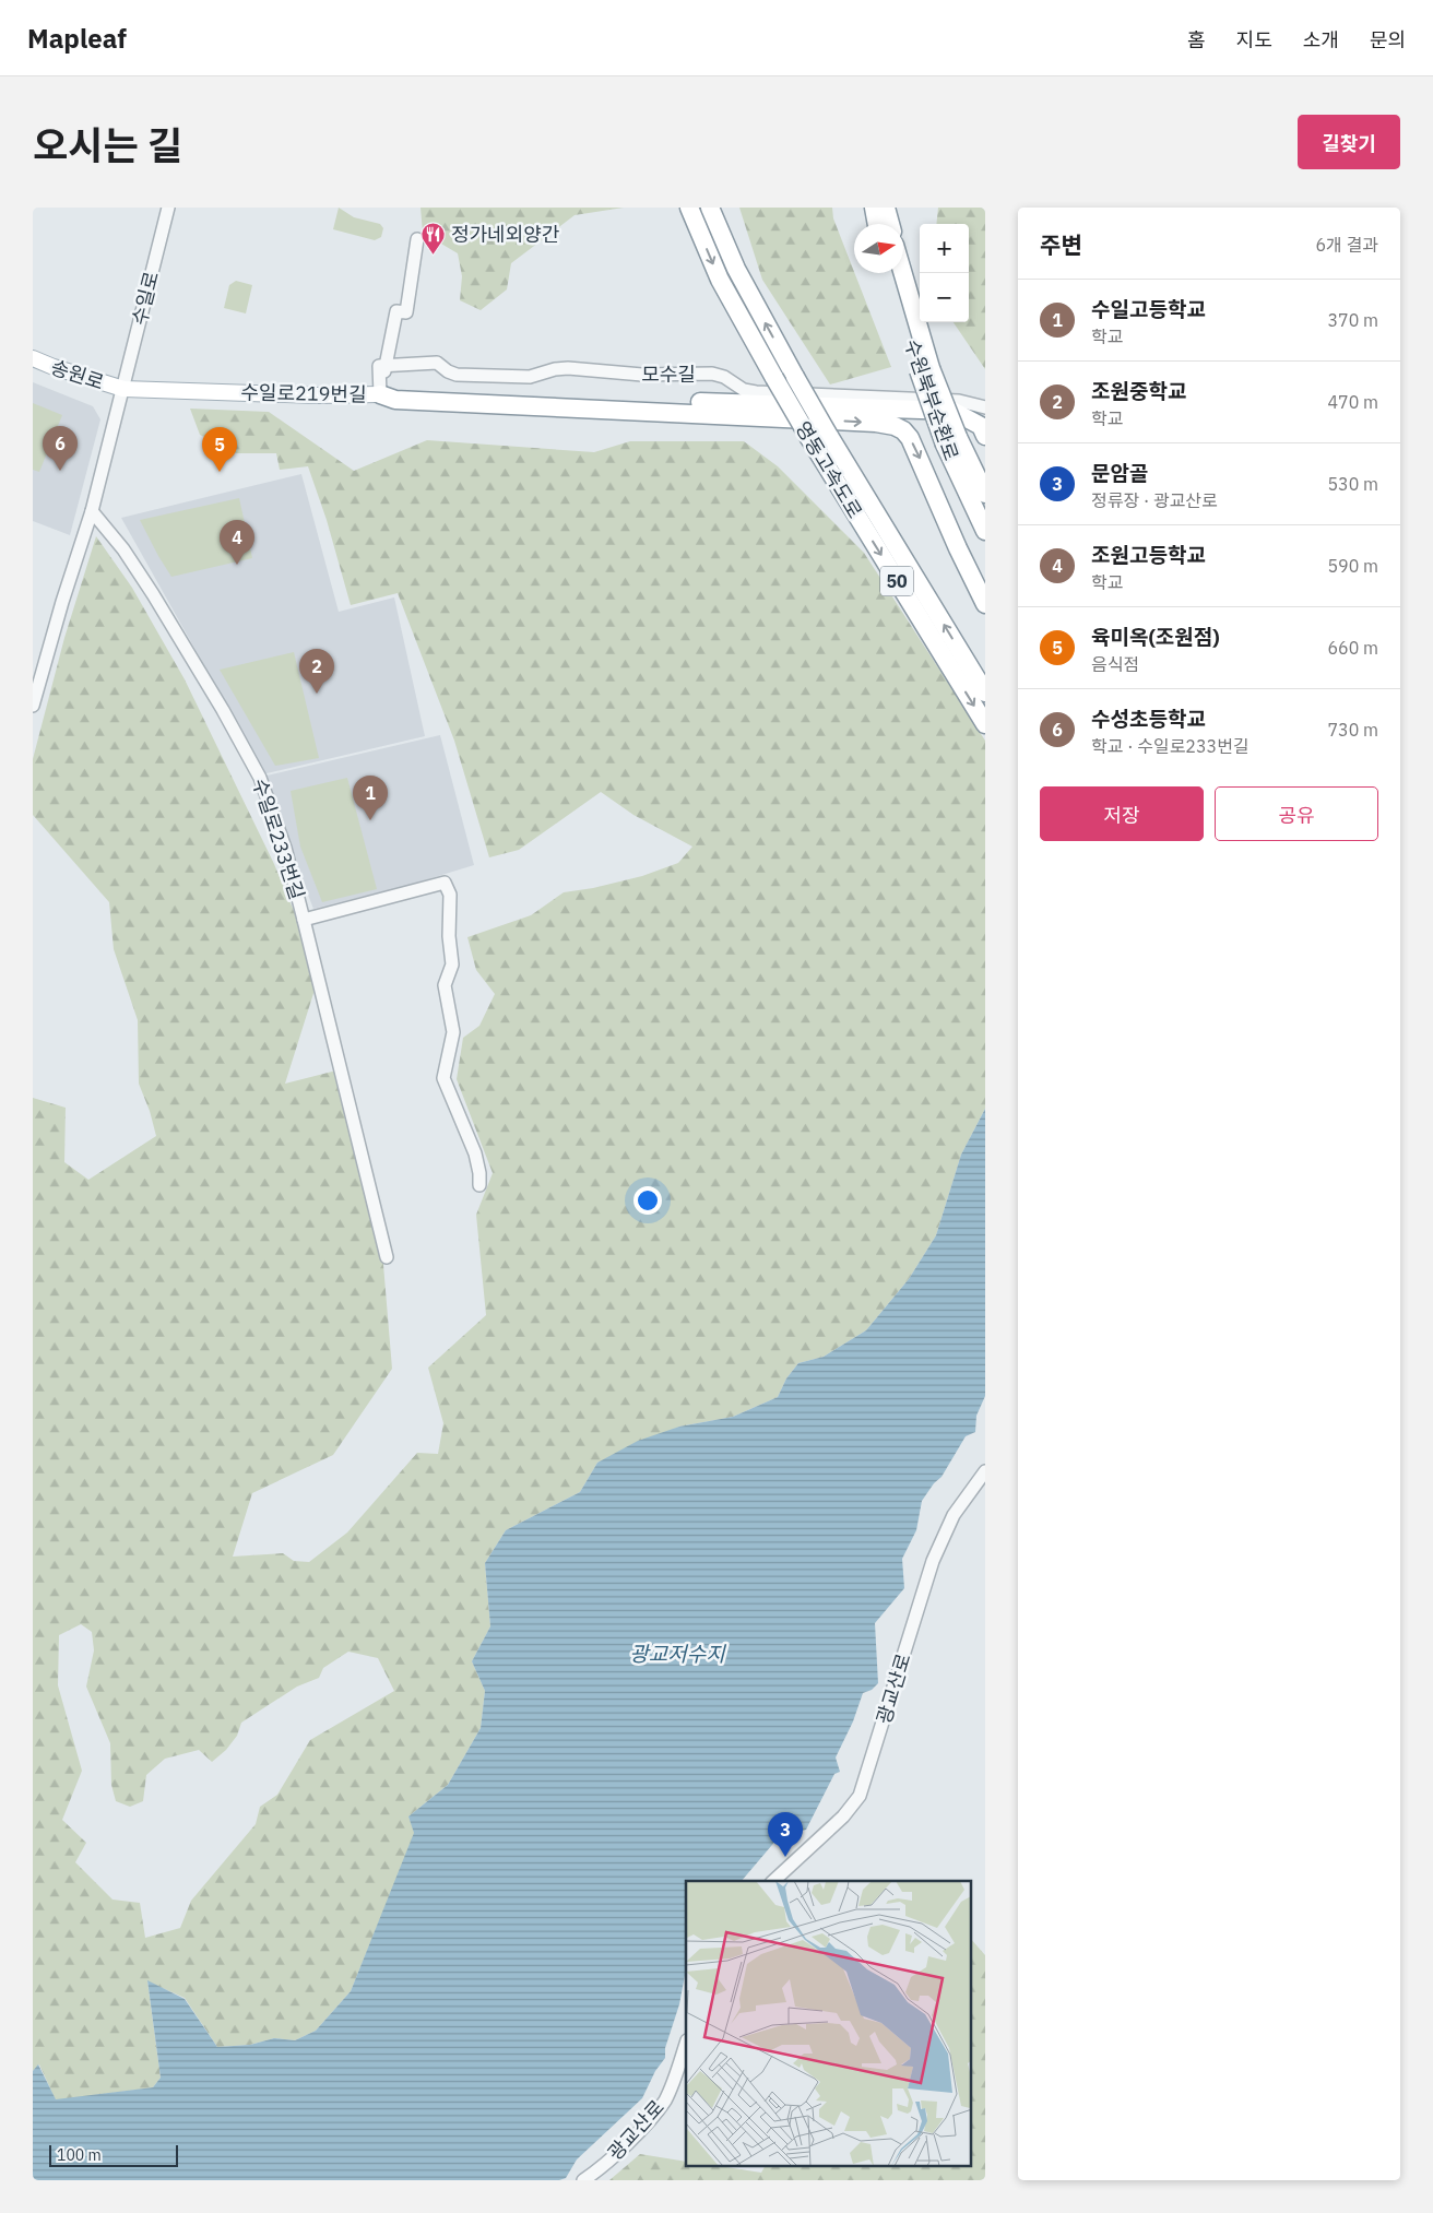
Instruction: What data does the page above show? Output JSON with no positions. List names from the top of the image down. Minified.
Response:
{"streets":{"highway":["수원북부순환로","영동고속도로","50"],"main road":["송원로","수일로219번길"],"street":["수일로","모수길","수일로233번길","광교산로"]},"crossings":[["수일로","송원로"],["수일로","수일로219번길"],["수일로","수일로233번길"],["모수길","수일로219번길"],["송원로","수일로219번길"]],"water":["광교저수지"],"places":{"restaurant":["정가네외양간"]},"scale_bar":"100 m","north":"right","page":{"header":"Mapleaf","nav":["홈","지도","소개","문의"],"title":"오시는 길","buttons":["길찾기",["저장","공유"]],"heading":["주변","6개 결과"],"map_buttons":["+","−"],"list":[{"mark":"1","name":"수일고등학교","note":"학교","value":"370 m"},{"mark":"2","name":"조원중학교","note":"학교","value":"470 m"},{"mark":"3","name":"문암골","note":"정류장 · 광교산로","value":"530 m"},{"mark":"4","name":"조원고등학교","note":"학교","value":"590 m"},{"mark":"5","name":"육미옥(조원점)","note":"음식점","value":"660 m"},{"mark":"6","name":"수성초등학교","note":"학교 · 수일로233번길","value":"730 m"}],"pins":["6","5","4","2","1","3"],"scale":"100 m"}}
